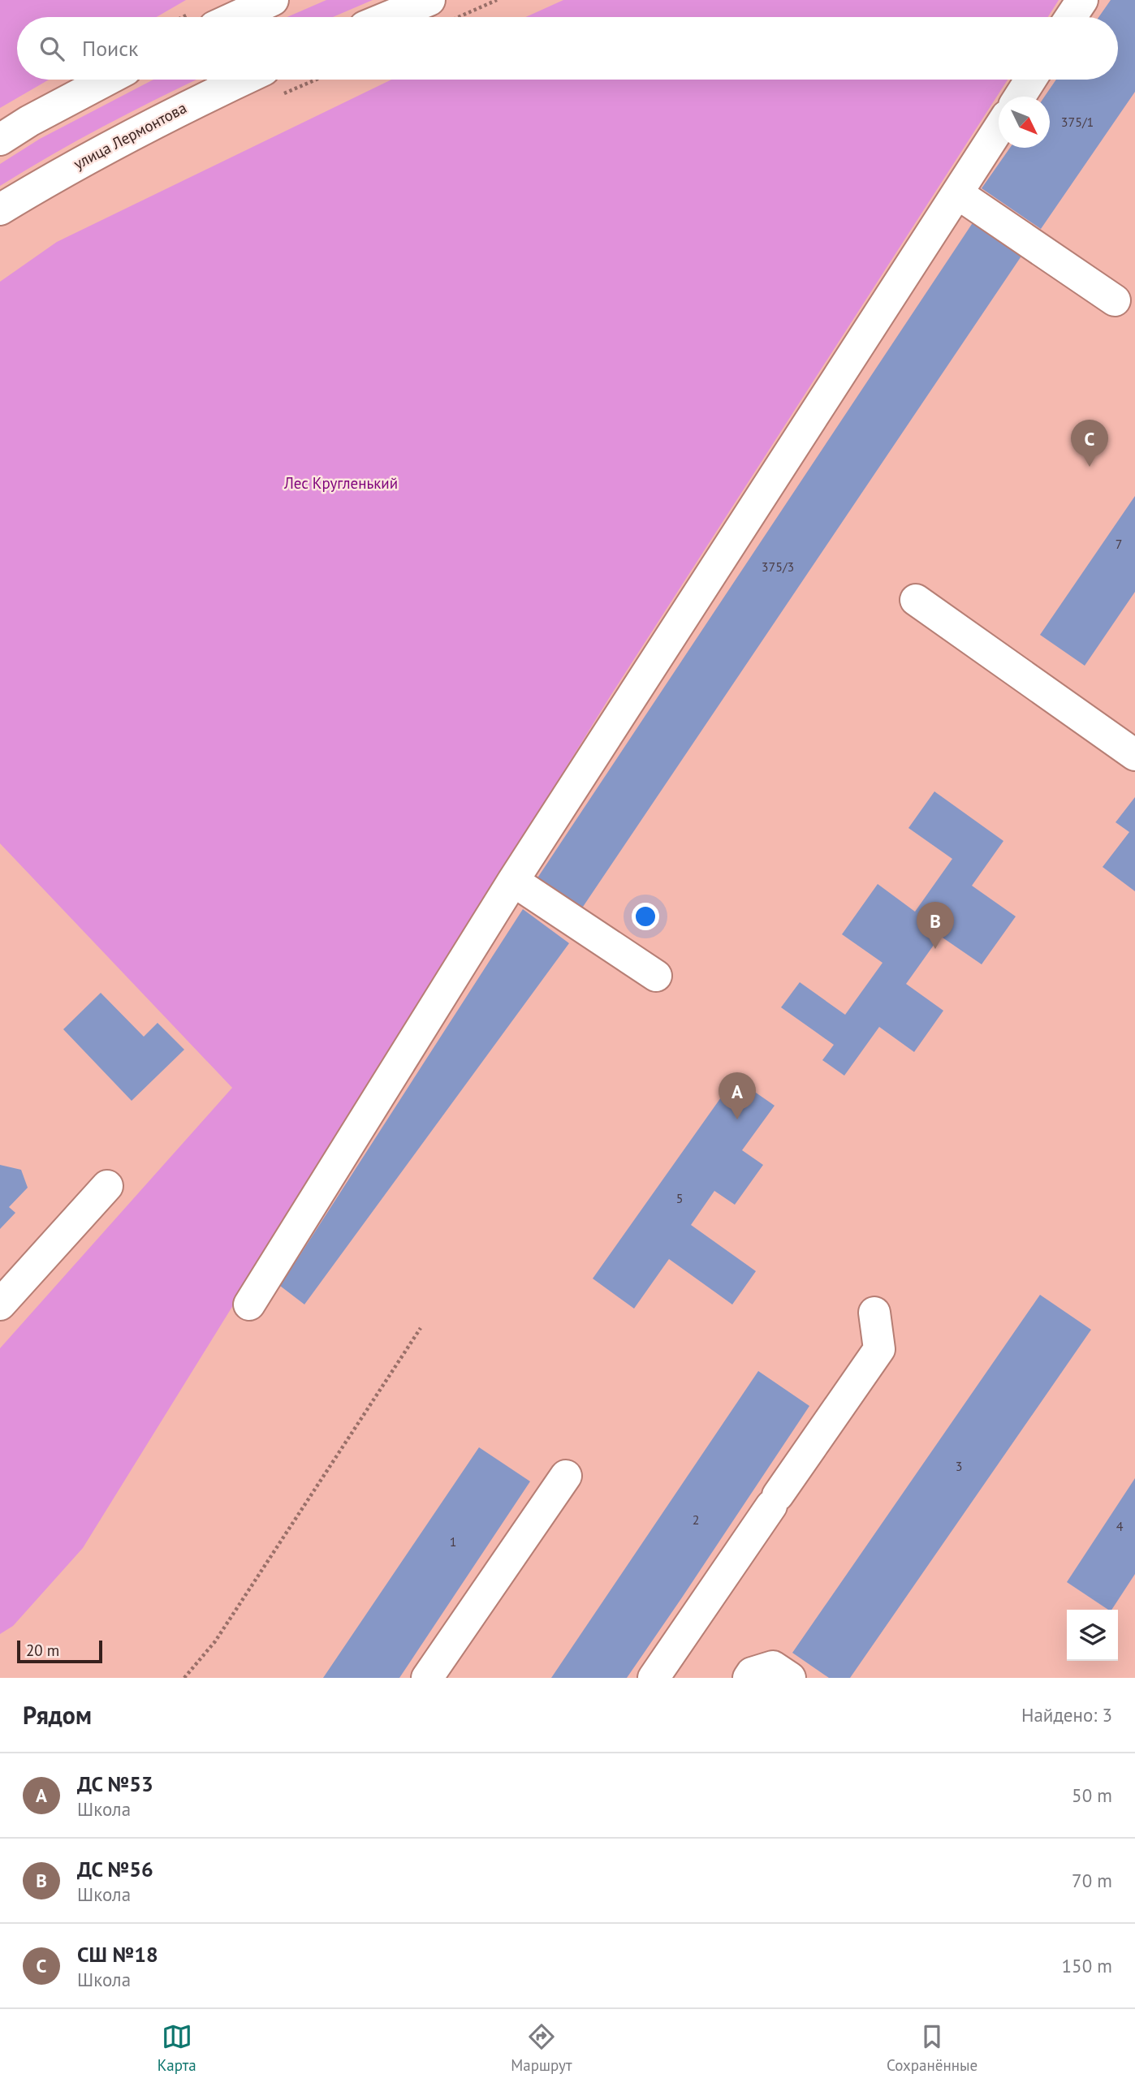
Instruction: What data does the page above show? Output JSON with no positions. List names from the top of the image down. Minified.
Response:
{"streets":{"main road":["улица Лермонтова"]},"parks":["Лес Кругленький"],"house_numbers":["375/1","7","375/3","5","3","2","4","1"],"scale_bar":"20 m","north":"bottom right","page":{"search":"Поиск","pins":["C","B","A"],"scale":"20 m","heading":["Рядом","Найдено: 3"],"list":[{"mark":"A","name":"ДС №53","note":"Школа","value":"50 m"},{"mark":"B","name":"ДС №56","note":"Школа","value":"70 m"},{"mark":"C","name":"СШ №18","note":"Школа","value":"150 m"}],"nav":["Карта","Маршрут","Сохранённые"]}}
